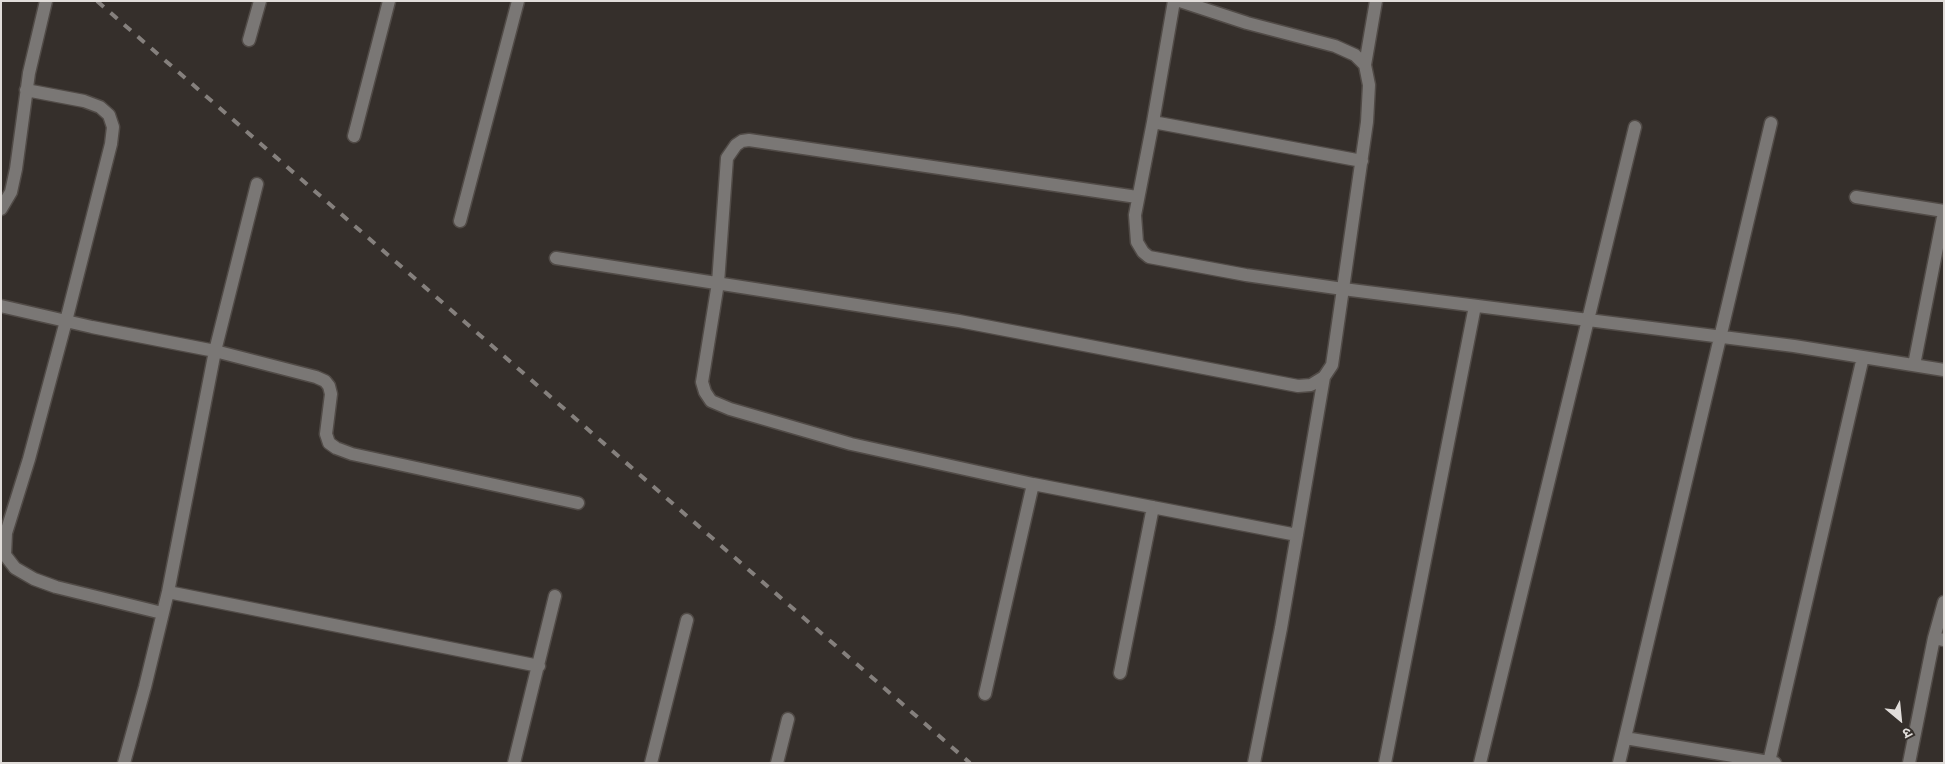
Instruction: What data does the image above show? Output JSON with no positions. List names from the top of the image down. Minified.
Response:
{"north":"bottom right"}
